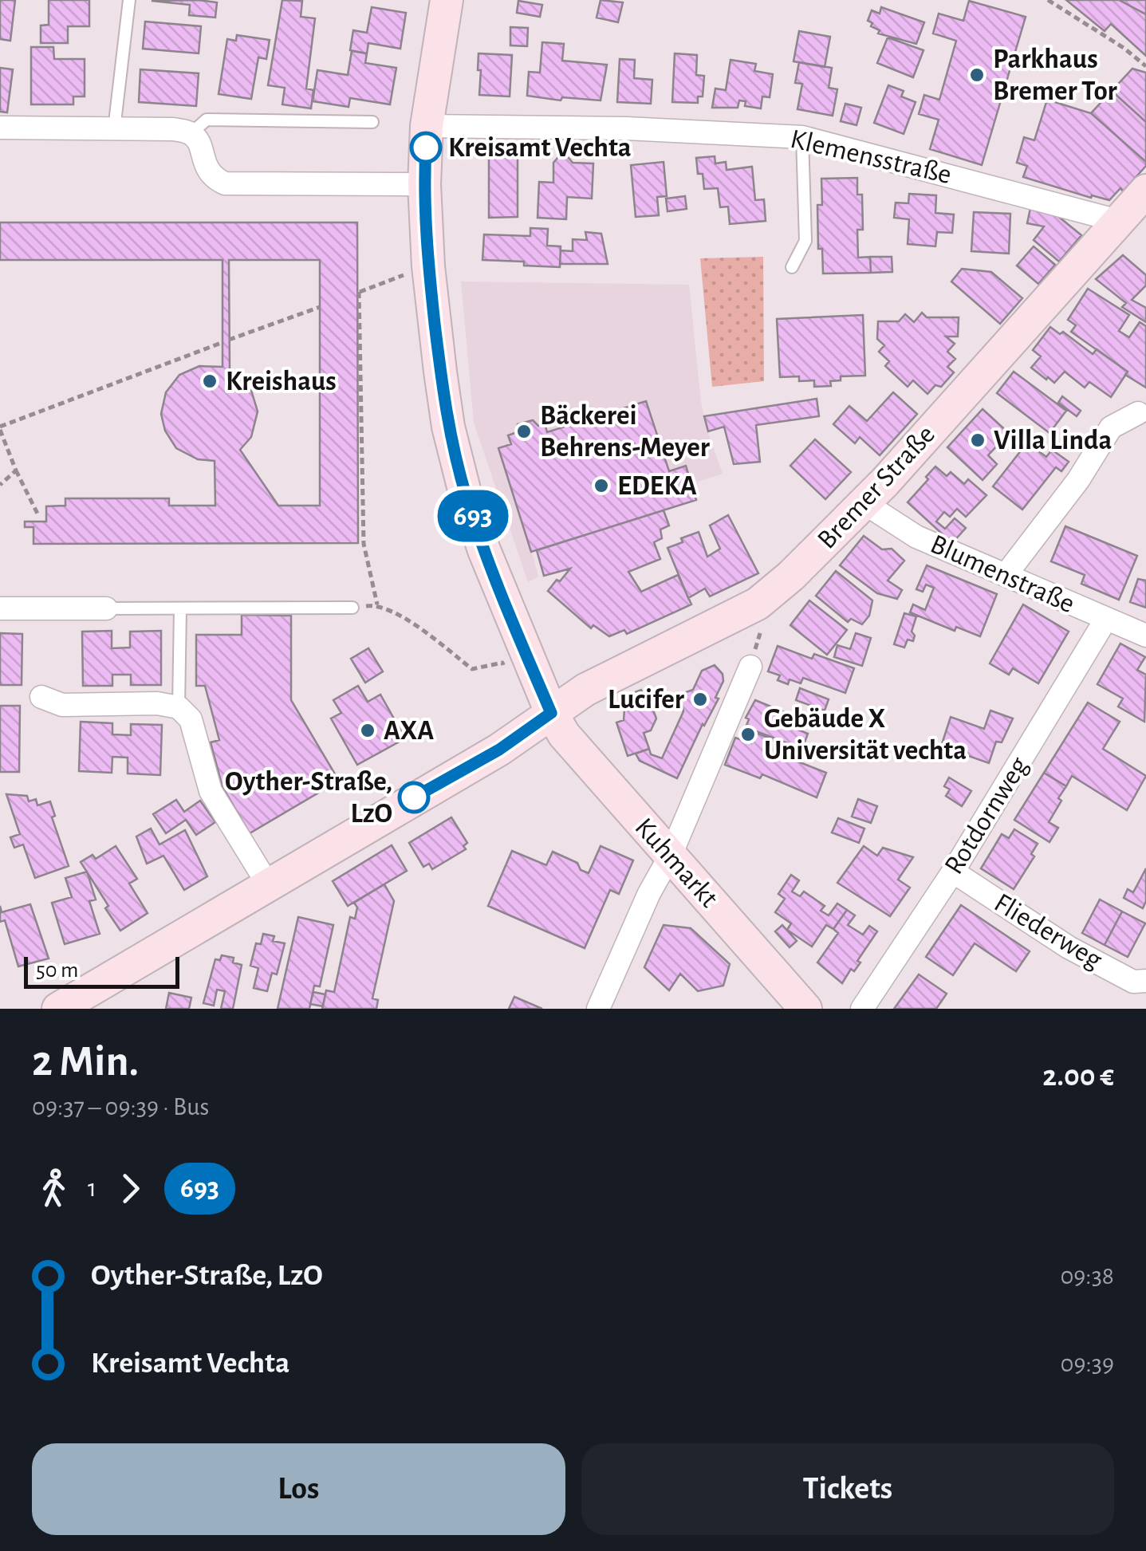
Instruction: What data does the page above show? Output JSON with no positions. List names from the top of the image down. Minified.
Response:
{"streets":{"main road":["Bremer Straße","Kuhmarkt"],"street":["Klemensstraße","Blumenstraße","Rotdornweg","Fliederweg"]},"crossings":[["Klemensstraße","Bremer Straße"],["Klemensstraße","Kuhmarkt"],["Bremer Straße","Blumenstraße"],["Bremer Straße","Kuhmarkt"],["Blumenstraße","Rotdornweg"],["Rotdornweg","Fliederweg"]],"places":["Parkhaus Bremer Tor","Kreisamt Vechta","Kreishaus","Bäckerei Behrens-Meyer","Villa Linda","EDEKA","Lucifer","AXA","Gebäude X Universität vechta","Oyther-Straße, LzO"],"lines":["bus line 693"],"scale_bar":"50 m","page":{"on_map":"693","scale":"50 m","heading":["2 Min.","09:37 – 09:39 · Bus","2.00 €"],"legs":["1","693"],"list":[{"name":"Oyther-Straße, LzO","value":"09:38"},{"name":"Kreisamt Vechta","value":"09:39"}],"buttons":["Los","Tickets"]}}
